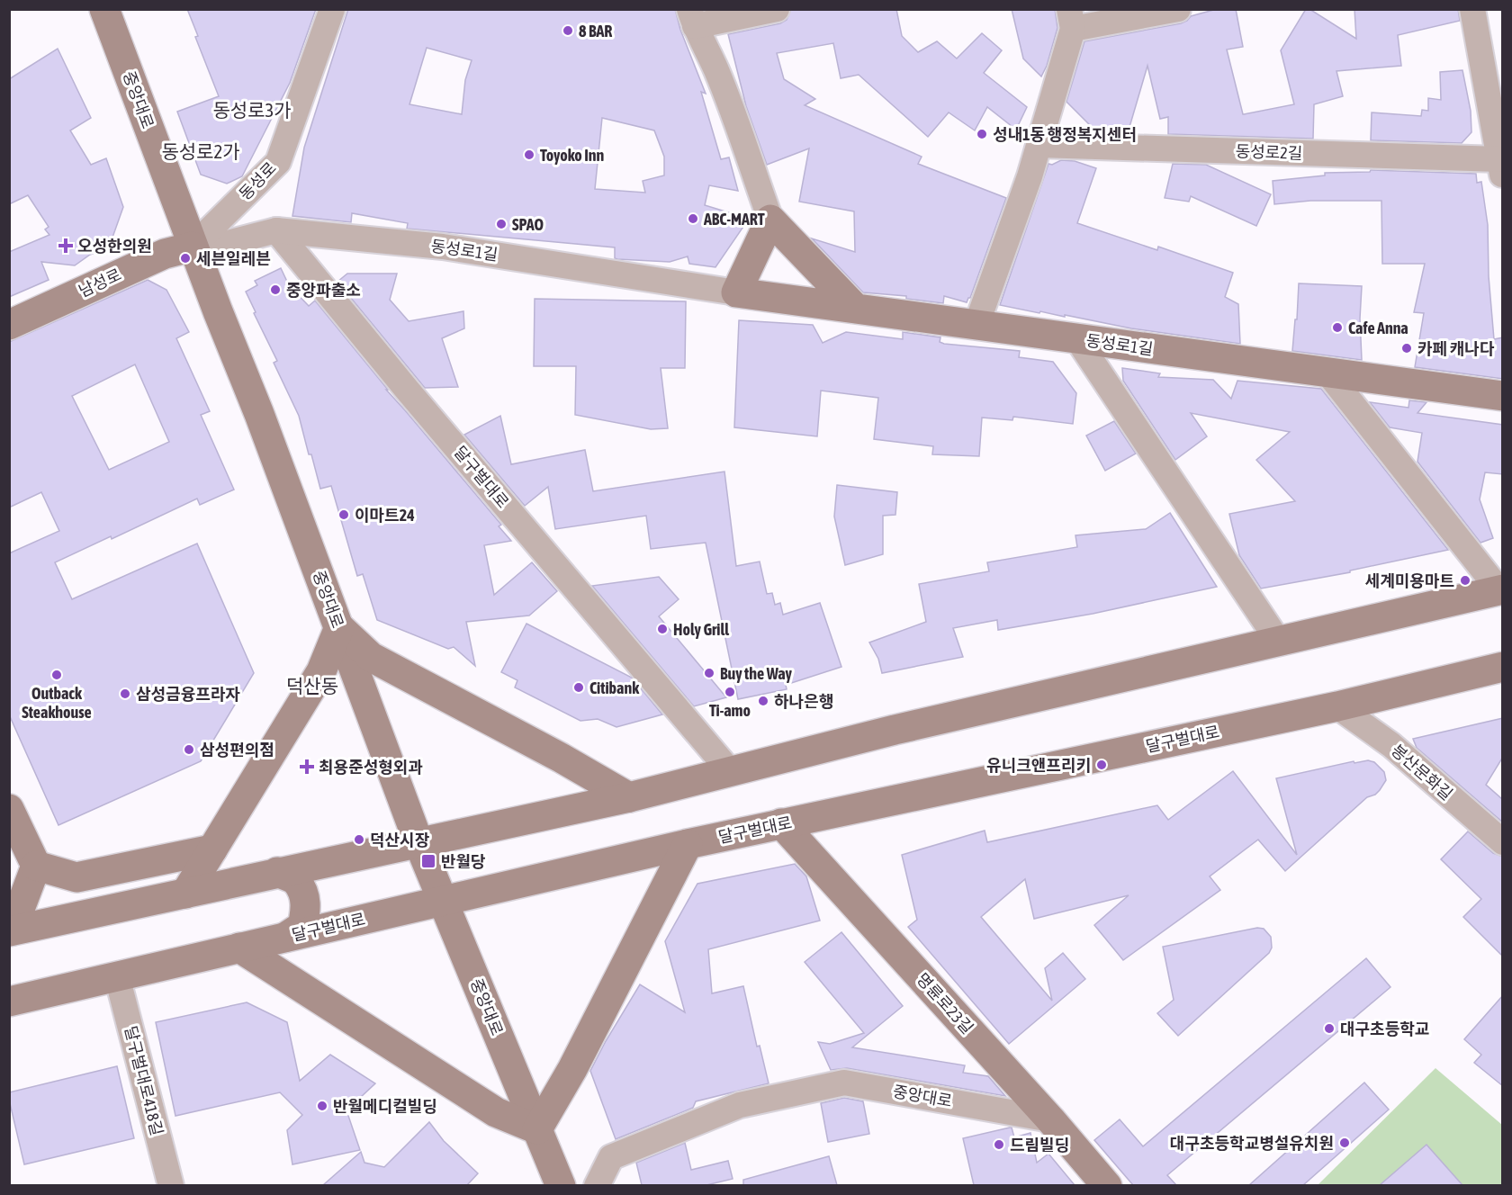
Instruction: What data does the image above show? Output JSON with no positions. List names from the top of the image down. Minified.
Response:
{"streets":{"main road":["중앙대로","동성로1길","남성로","달구벌대로","명륜로23길"],"street":["동성로2길","동성로","봉산문화길","달구벌대로418길"]},"crossings":[["중앙대로","동성로"],["중앙대로","동성로1길"],["중앙대로","남성로"],["중앙대로","달구벌대로"],["중앙대로","명륜로23길"],["동성로","동성로1길"],["동성로","남성로"],["동성로1길","남성로"],["동성로1길","달구벌대로"],["달구벌대로","봉산문화길"],["달구벌대로","명륜로23길"],["달구벌대로","달구벌대로418길"]],"districts":["동성로3가","동성로2가","덕산동"],"places":{"other":["8 BAR","성내1동 행정복지센터","Toyoko Inn","ABC-MART","SPAO","세븐일레븐","중앙파출소","Cafe Anna","카페 캐나다","이마트24","세계미용마트","Holy Grill","Buy the Way","Outback Steakhouse","Citibank","Ti-amo","삼성금융프라자","하나은행","삼성편의점","유니크앤프리키","덕산시장","대구초등학교","반월메디컬빌딩","대구초등학교병설유치원","드림빌딩"],"health":["오성한의원","최용준성형외과"],"transit":["반월당"]}}
